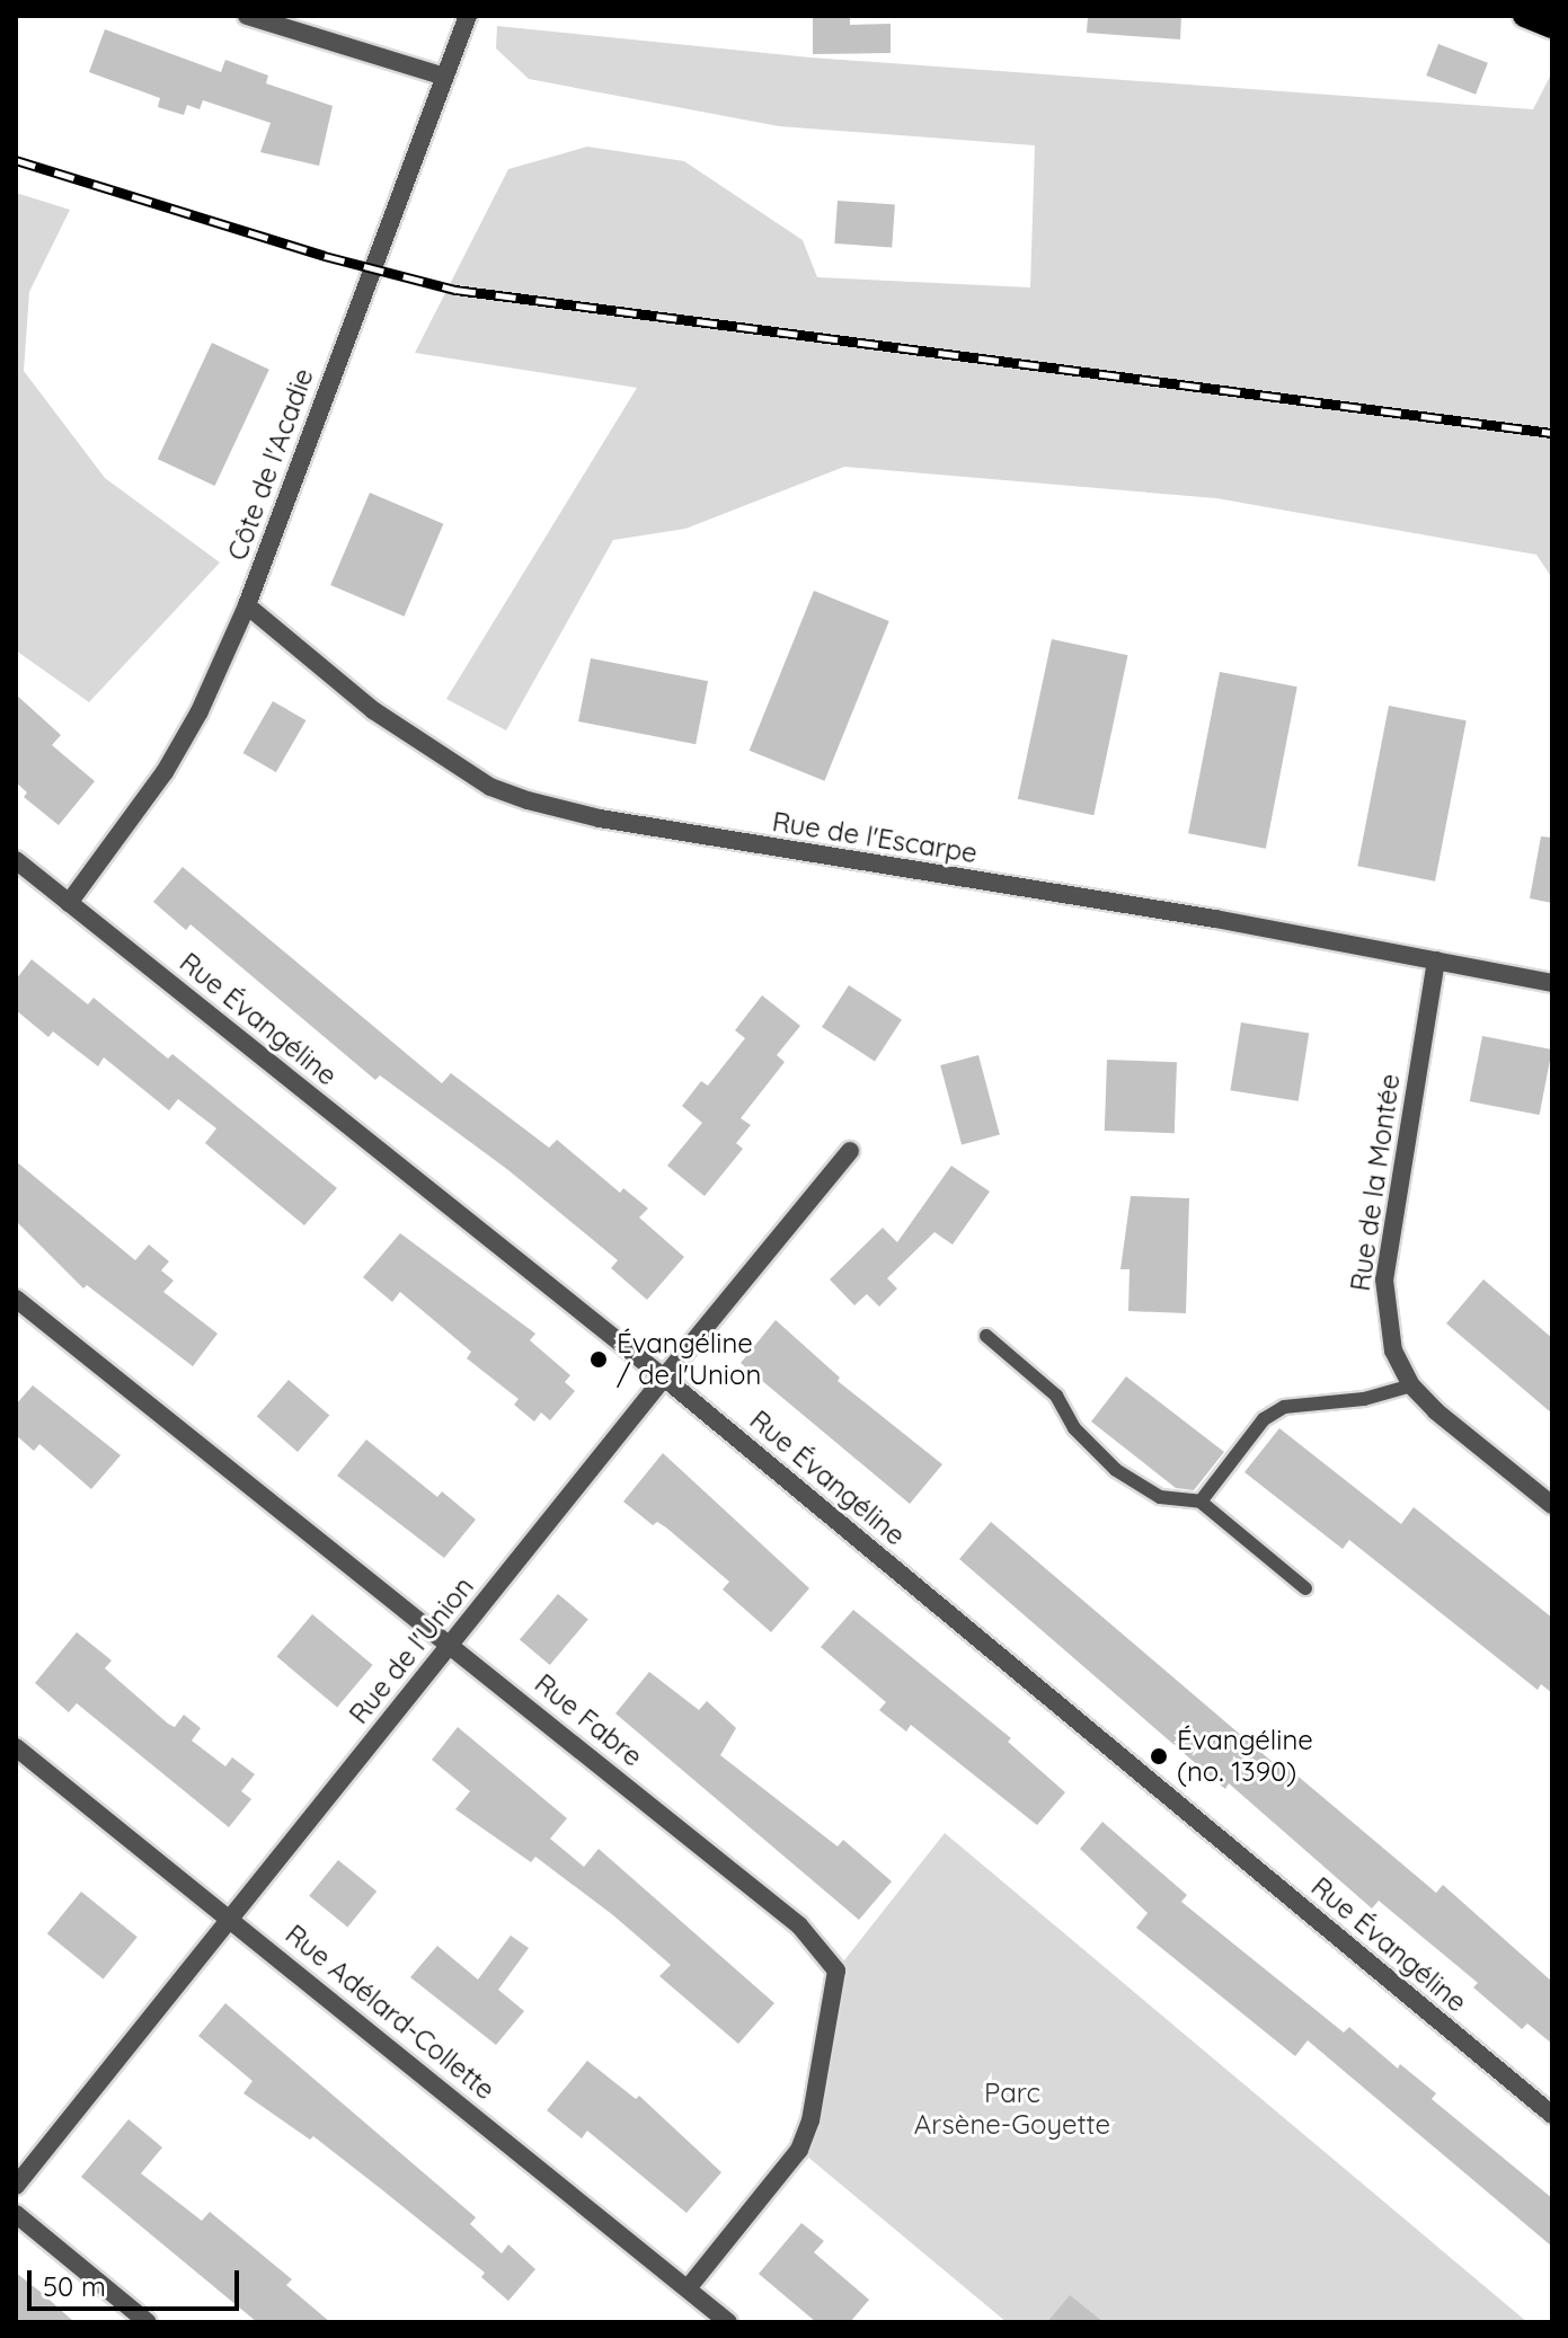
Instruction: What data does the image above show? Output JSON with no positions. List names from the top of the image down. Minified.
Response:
{"streets":{"street":["Côte de l'Acadie","Rue de l'Escarpe","Rue Évangéline","Rue de la Montée","Rue de l'Union","Rue Fabre","Rue Adélard-Collette"]},"crossings":[["Côte de l'Acadie","Rue de l'Escarpe"],["Côte de l'Acadie","Rue Évangéline"],["Rue de l'Escarpe","Rue de la Montée"],["Rue Évangéline","Rue de l'Union"],["Rue de l'Union","Rue Fabre"],["Rue de l'Union","Rue Adélard-Collette"],["Rue Fabre","Rue Adélard-Collette"]],"parks":["Parc Arsène-Goyette"],"places":["Évangéline / de l'Union","Évangéline (no. 1390)"],"scale_bar":"50 m"}
